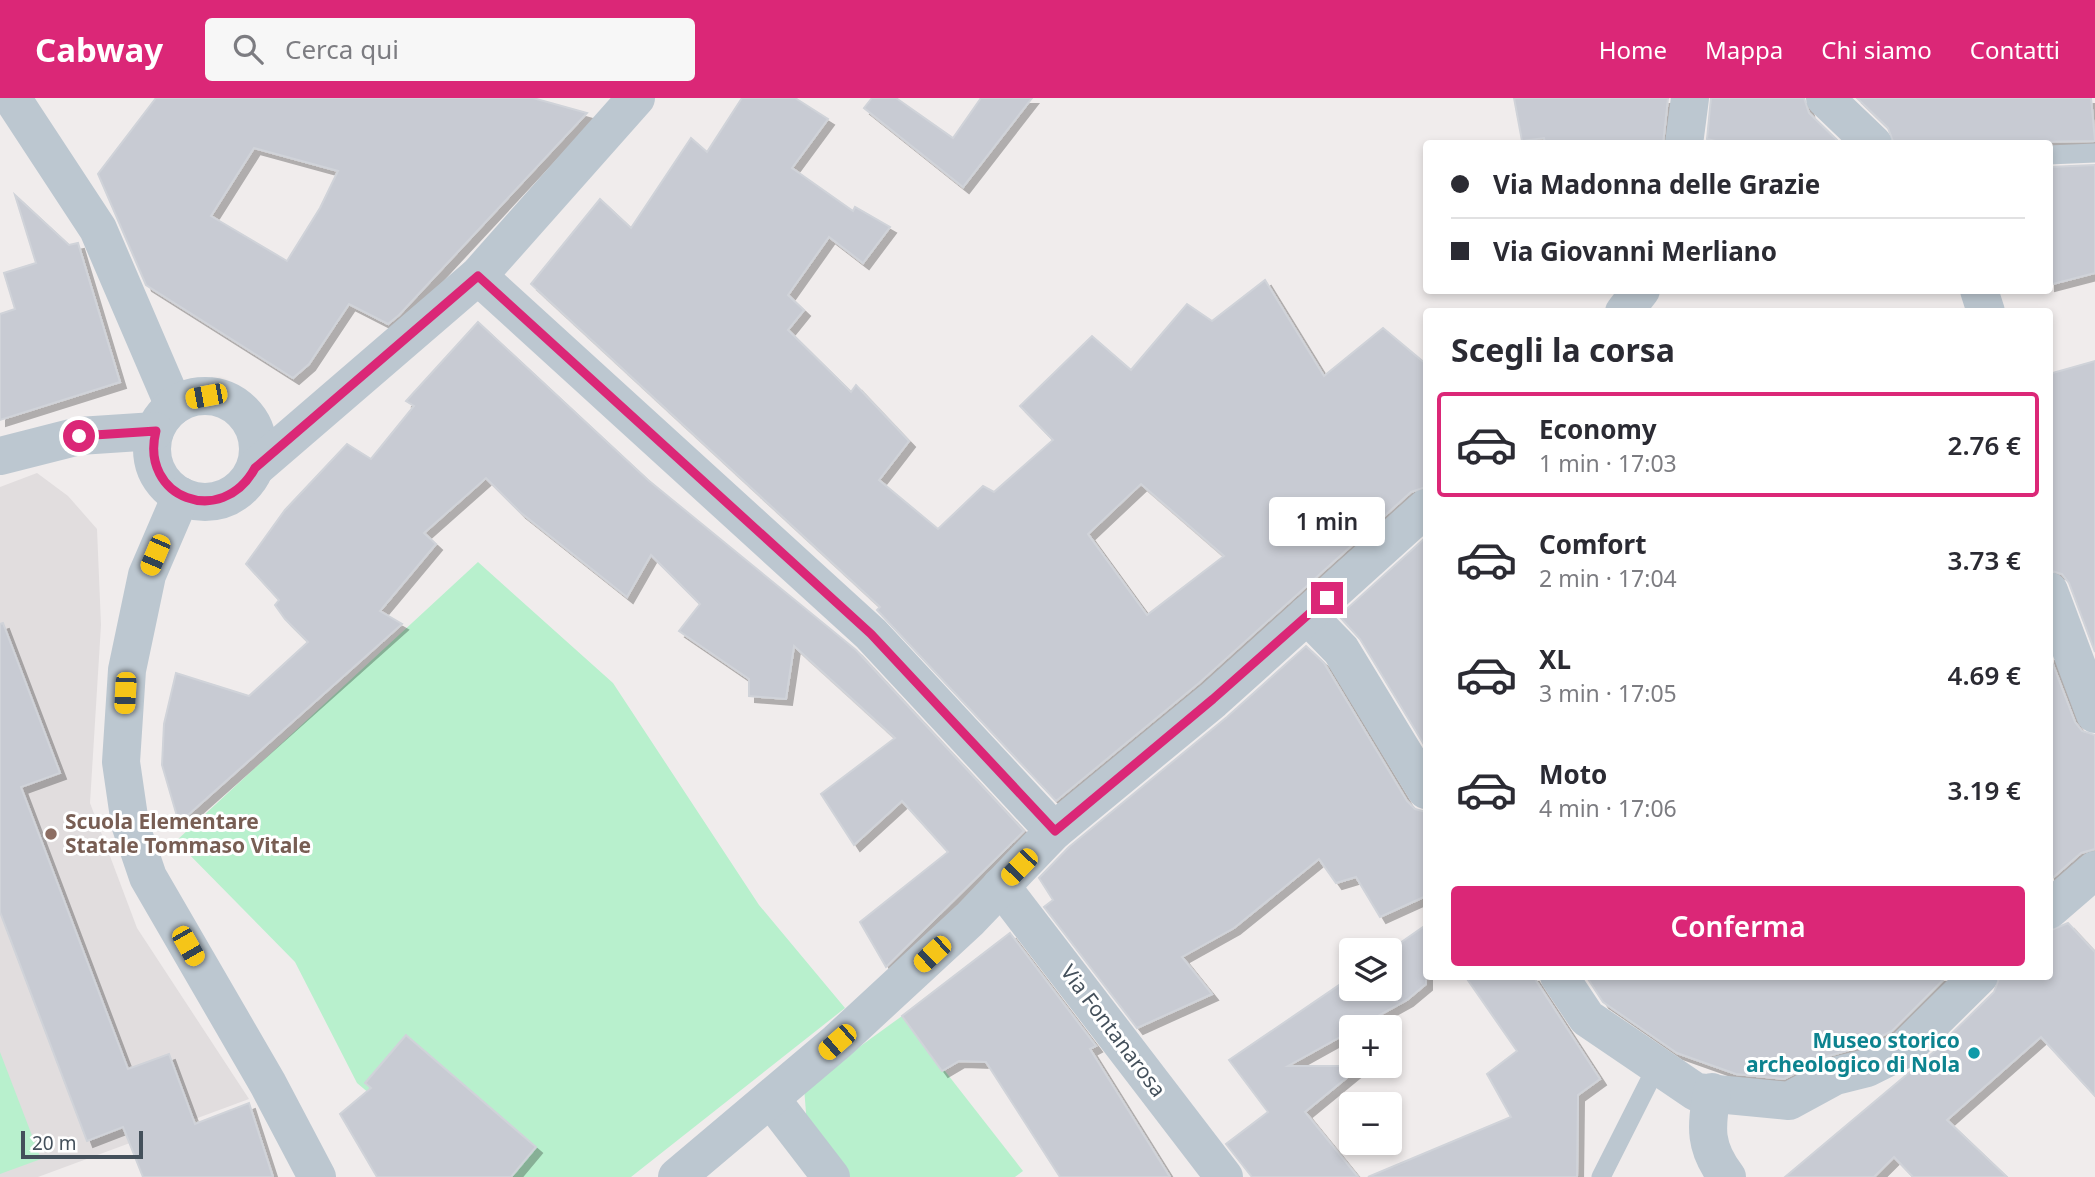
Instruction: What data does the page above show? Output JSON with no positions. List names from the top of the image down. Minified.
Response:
{"streets":{"street":["Via Fontanarosa"]},"places":["Scuola Elementare Statale Tommaso Vitale","Museo storico archeologico di Nola"],"scale_bar":"20 m","page":{"header":"Cabway","search":"Cerca qui","nav":["Home","Mappa","Chi siamo","Contatti"],"banner":["Via Madonna delle Grazie","Via Giovanni Merliano"],"heading":"Scegli la corsa","list":[{"name":"Economy","note":"1 min · 17:03","value":"2.76 €"},{"name":"Comfort","note":"2 min · 17:04","value":"3.73 €"},{"name":"XL","note":"3 min · 17:05","value":"4.69 €"},{"name":"Moto","note":"4 min · 17:06","value":"3.19 €"}],"bubble":"1 min","buttons":"Conferma","map_buttons":["+","−"],"scale":"20 m"}}
